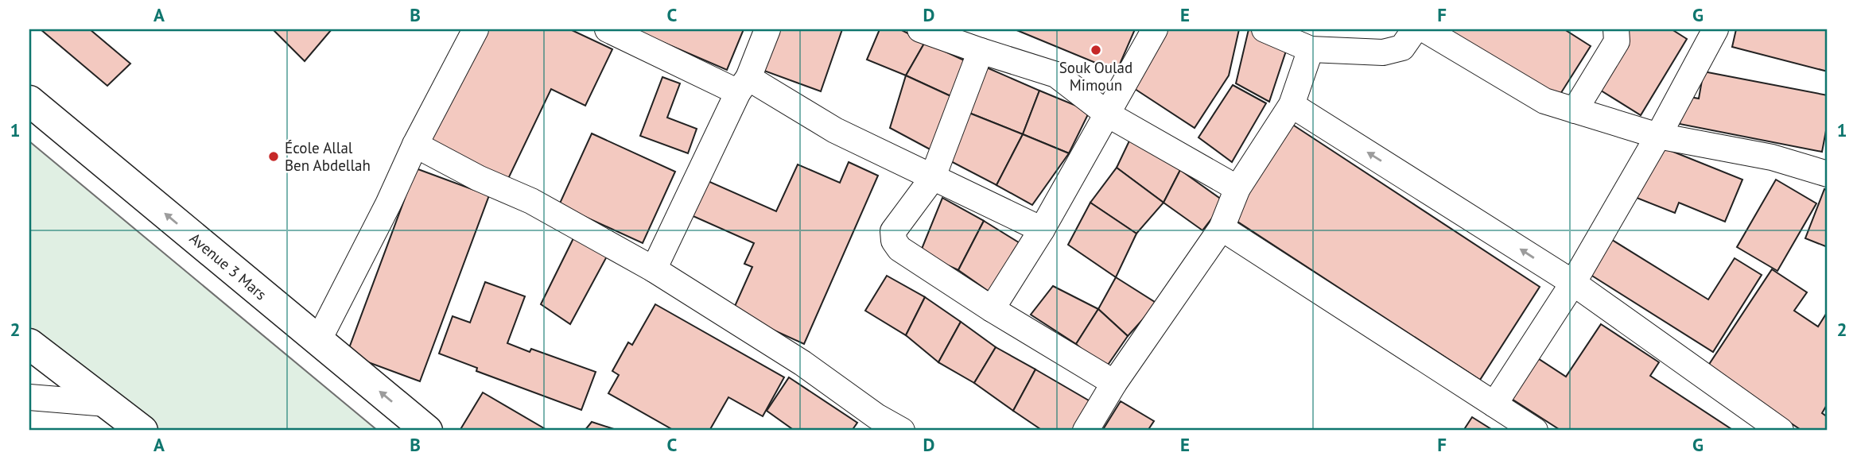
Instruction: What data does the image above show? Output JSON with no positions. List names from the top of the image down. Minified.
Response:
{"streets":{"main road":["Avenue 3 Mars"]},"one_way":["Avenue 3 Mars"],"places":["Souk Oulad Mimoun","École Allal Ben Abdellah"],"grid":{"columns":["A","B","C","D","E","F","G"],"rows":["1","2"]}}
